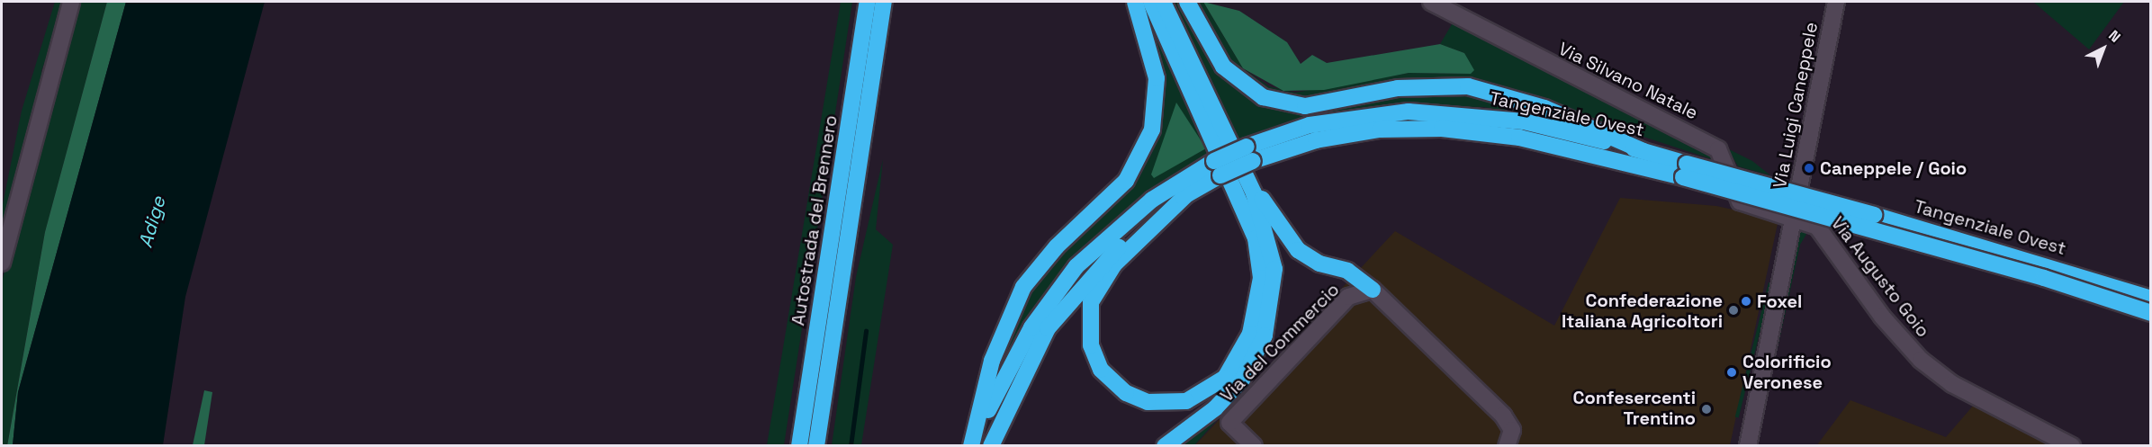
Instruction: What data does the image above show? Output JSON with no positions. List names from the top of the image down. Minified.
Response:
{"streets":{"highway":["Tangenziale Ovest","Autostrada del Brennero"],"street":["Via Silvano Natale","Via Luigi Caneppele","Via Augusto Goio","Via del Commercio"]},"crossings":[["Via Silvano Natale","Via Luigi Caneppele"],["Via Silvano Natale","Via Augusto Goio"],["Via Luigi Caneppele","Via Augusto Goio"]],"water":["Adige"],"places":["Caneppele / Goio","Foxel","Confederazione Italiana Agricoltori","Colorificio Veronese","Confesercenti Trentino"],"north":"top right"}
